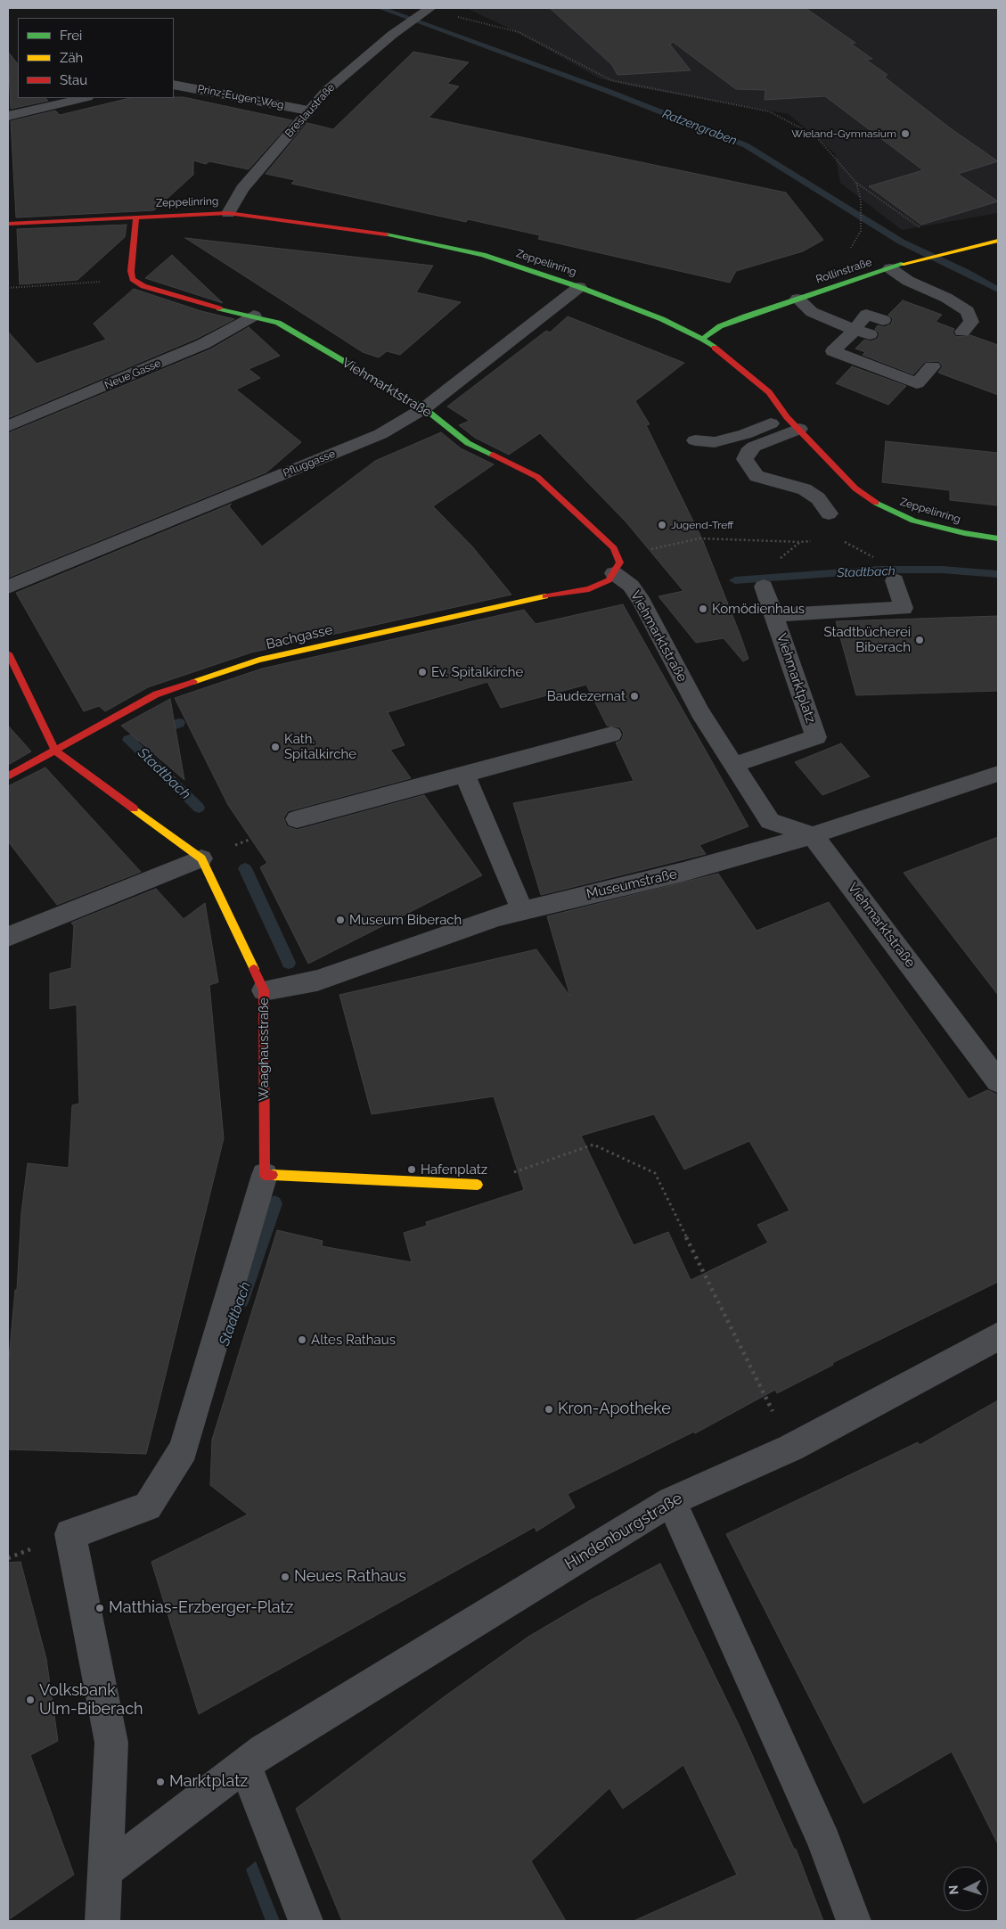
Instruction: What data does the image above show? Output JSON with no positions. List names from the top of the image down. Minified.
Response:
{"streets":{"street":["Prinz-Eugen-Weg","Breslaustraße","Zeppelinring","Rollinstraße","Neue Gasse","Viehmarktstraße","Pfluggasse","Bachgasse","Viehmarktplatz","Museumstraße","Waaghausstraße","Hindenburgstraße"]},"crossings":[["Prinz-Eugen-Weg","Breslaustraße"],["Breslaustraße","Zeppelinring"],["Zeppelinring","Rollinstraße"],["Zeppelinring","Pfluggasse"],["Neue Gasse","Viehmarktstraße"],["Viehmarktstraße","Pfluggasse"],["Viehmarktstraße","Bachgasse"],["Viehmarktstraße","Viehmarktplatz"],["Viehmarktstraße","Museumstraße"],["Bachgasse","Waaghausstraße"],["Museumstraße","Waaghausstraße"],["Waaghausstraße","Hindenburgstraße"]],"water":["Ratzengraben","Stadtbach"],"places":["Wieland-Gymnasium","Jugend-Treff","Komödienhaus","Stadtbücherei Biberach","Ev. Spitalkirche","Baudezernat","Kath. Spitalkirche","Museum Biberach","Hafenplatz","Altes Rathaus","Kron-Apotheke","Neues Rathaus","Matthias-Erzberger-Platz","Volksbank Ulm-Biberach","Marktplatz"],"legend":["Frei","Zäh","Stau"],"north":"left"}
